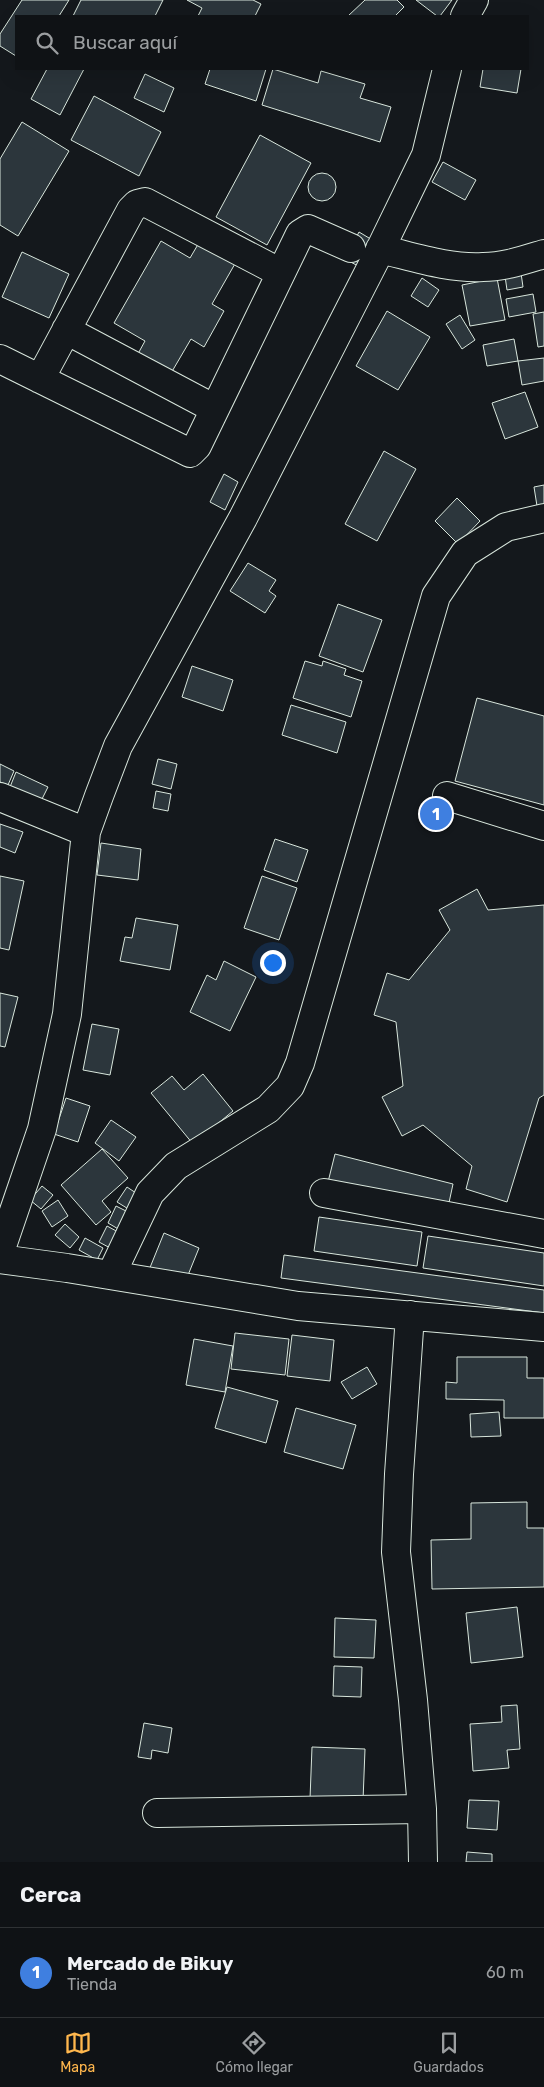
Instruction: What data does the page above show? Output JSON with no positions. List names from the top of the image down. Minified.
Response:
{"page":{"search":"Buscar aquí","pins":"1","heading":"Cerca","list":[{"mark":"1","name":"Mercado de Bikuy","note":"Tienda","value":"60 m"}],"nav":["Mapa","Cómo llegar","Guardados"]}}
